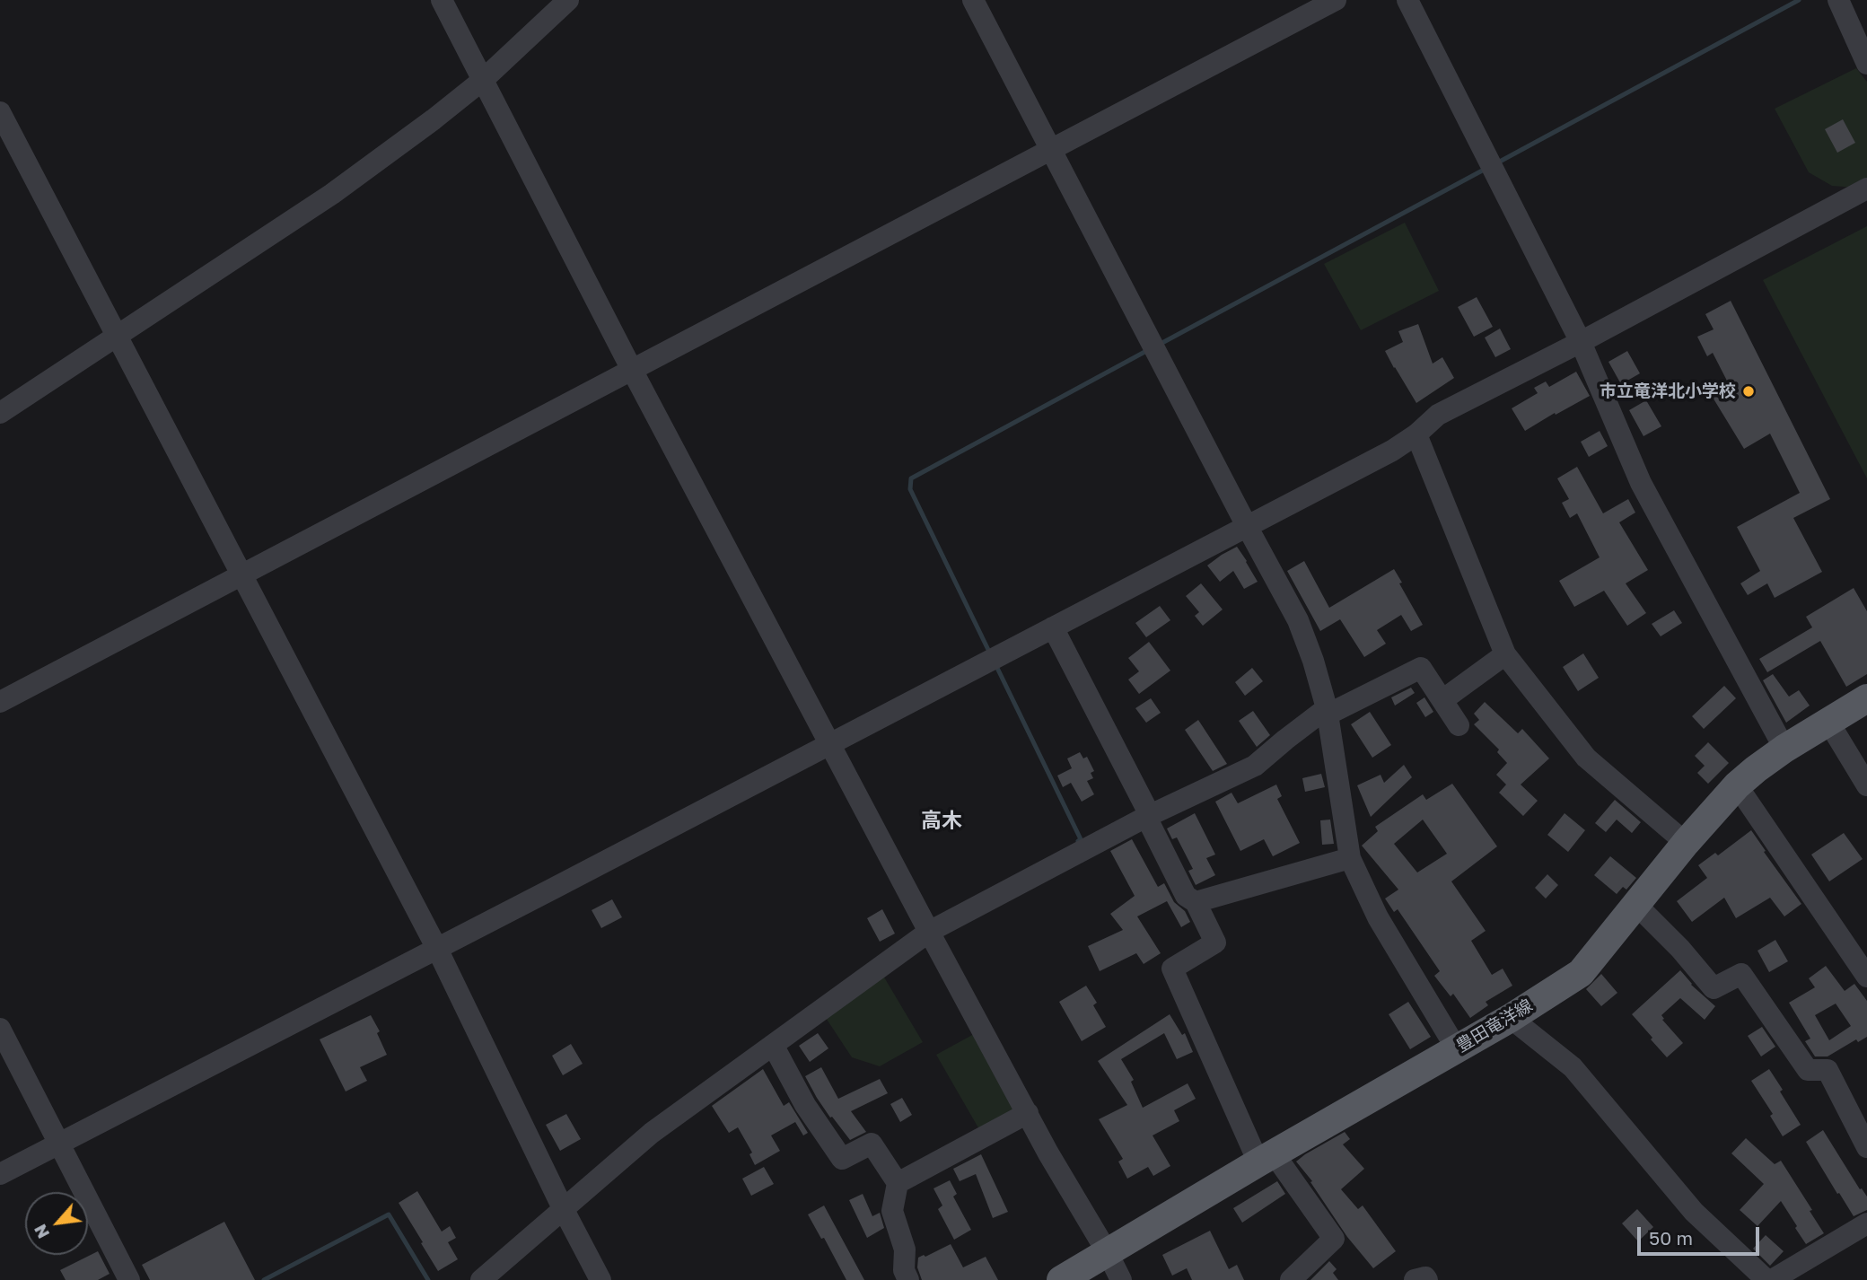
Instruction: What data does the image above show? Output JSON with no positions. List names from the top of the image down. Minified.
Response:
{"streets":{"main road":["豊田竜洋線"]},"districts":["高木"],"places":["市立竜洋北小学校"],"scale_bar":"50 m","north":"bottom left"}
